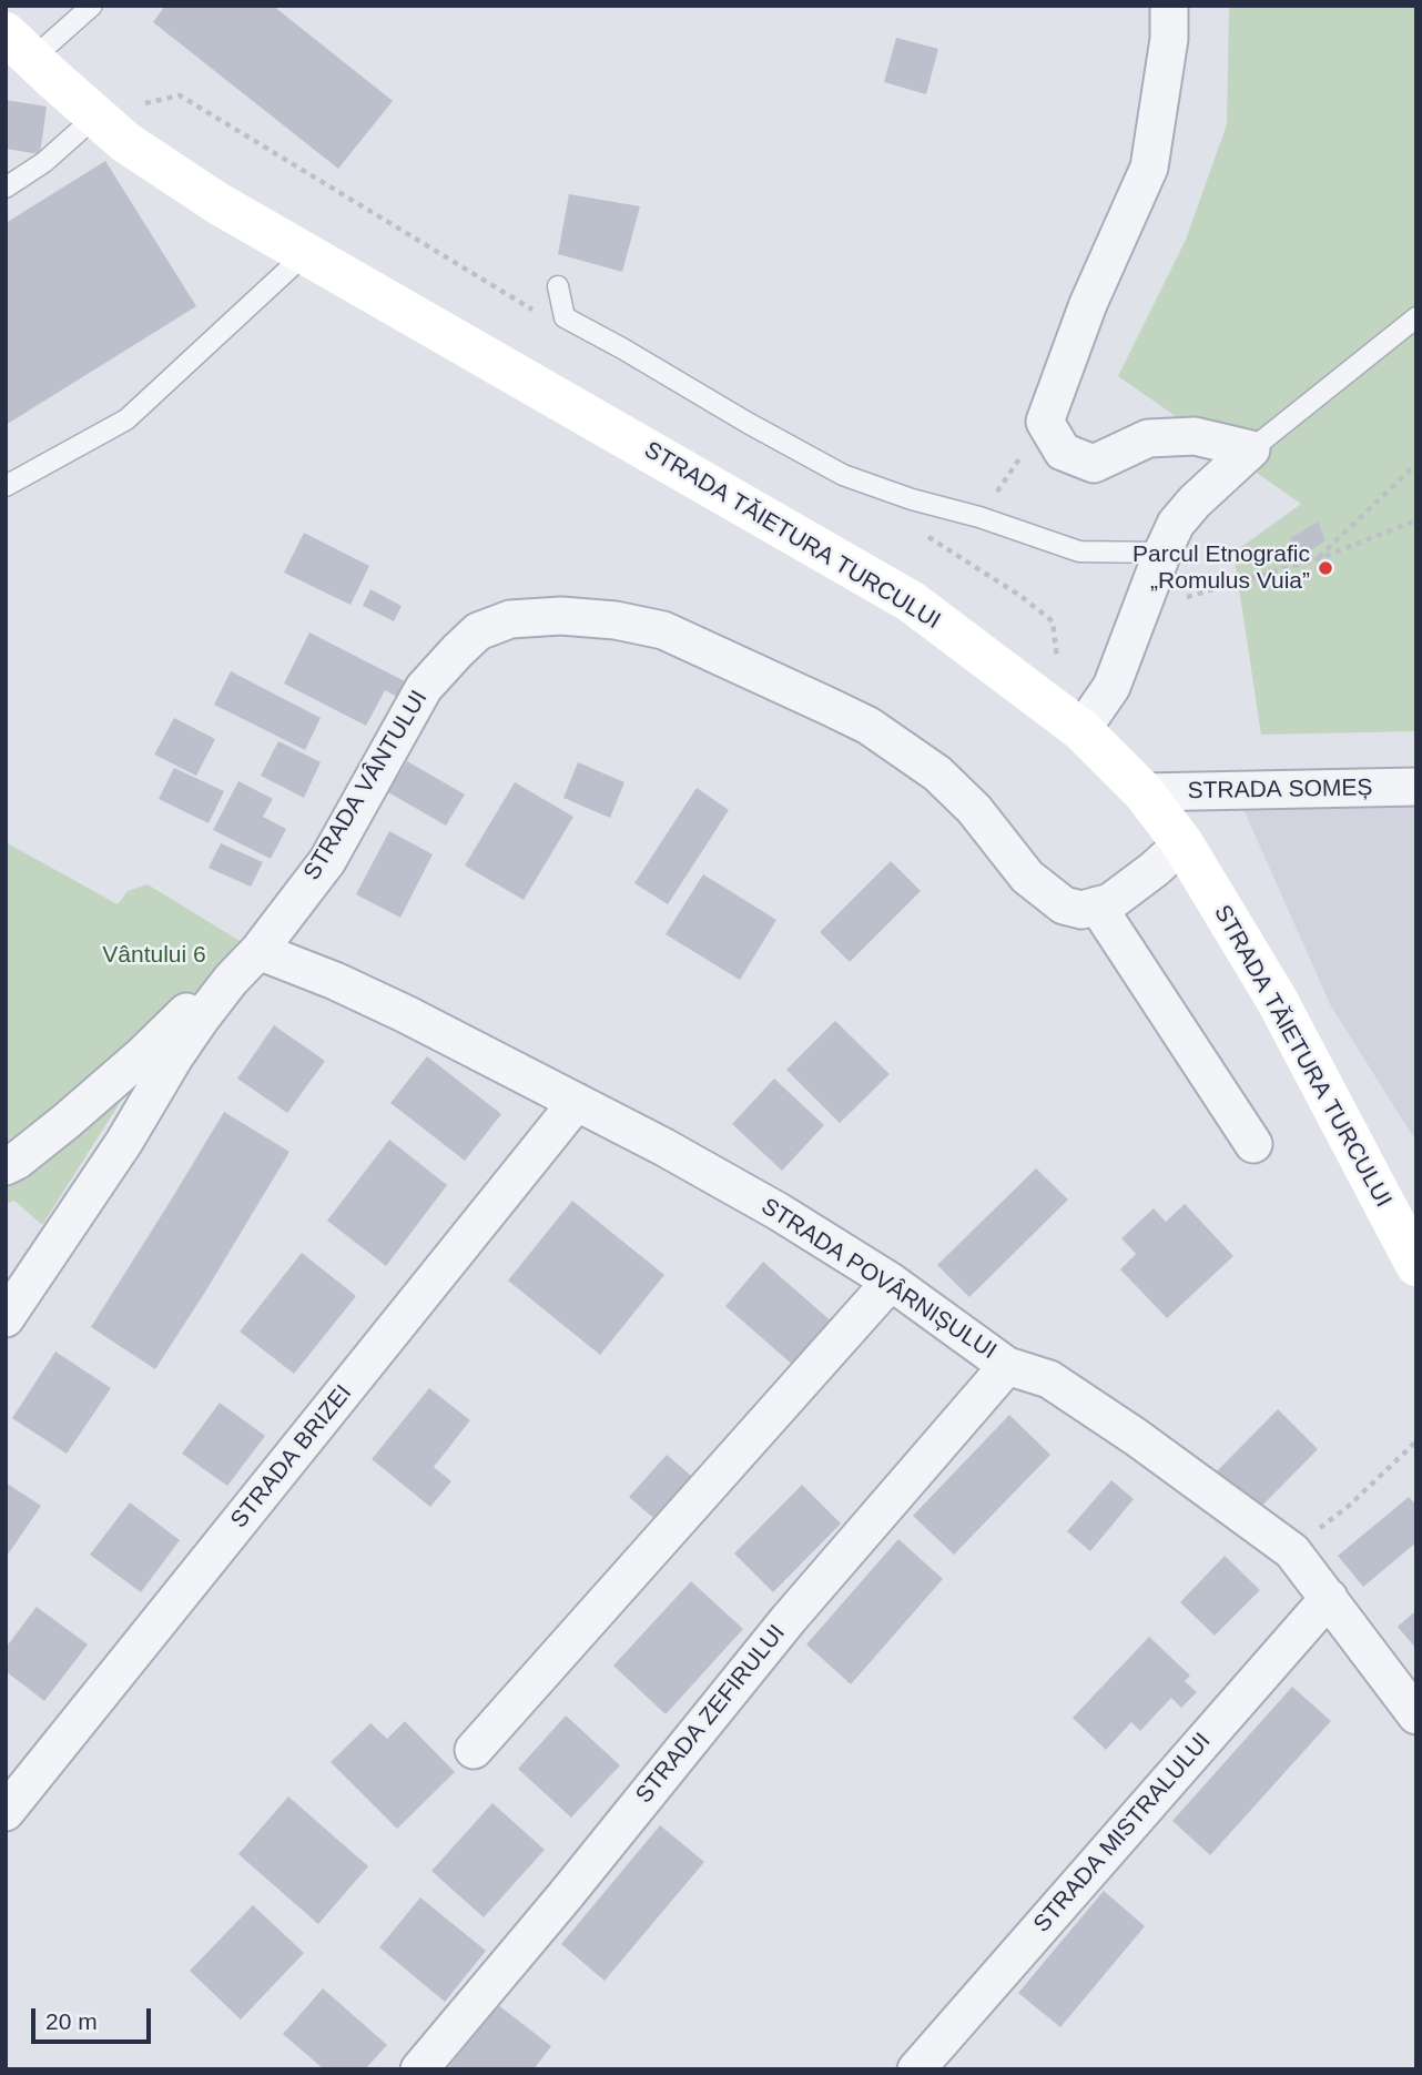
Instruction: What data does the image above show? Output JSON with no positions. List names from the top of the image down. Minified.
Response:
{"streets":{"main road":["STRADA TĂIETURA TURCULUI"],"street":["STRADA VÂNTULUI","STRADA SOMEȘ","STRADA POVÂRNIȘULUI","STRADA BRIZEI","STRADA ZEFIRULUI","STRADA MISTRALULUI"]},"crossings":[["STRADA TĂIETURA TURCULUI","STRADA SOMEȘ"],["STRADA VÂNTULUI","STRADA POVÂRNIȘULUI"],["STRADA POVÂRNIȘULUI","STRADA BRIZEI"],["STRADA POVÂRNIȘULUI","STRADA ZEFIRULUI"],["STRADA POVÂRNIȘULUI","STRADA MISTRALULUI"]],"parks":["Vântului 6"],"places":["Parcul Etnografic „Romulus Vuia”"],"scale_bar":"20 m"}
